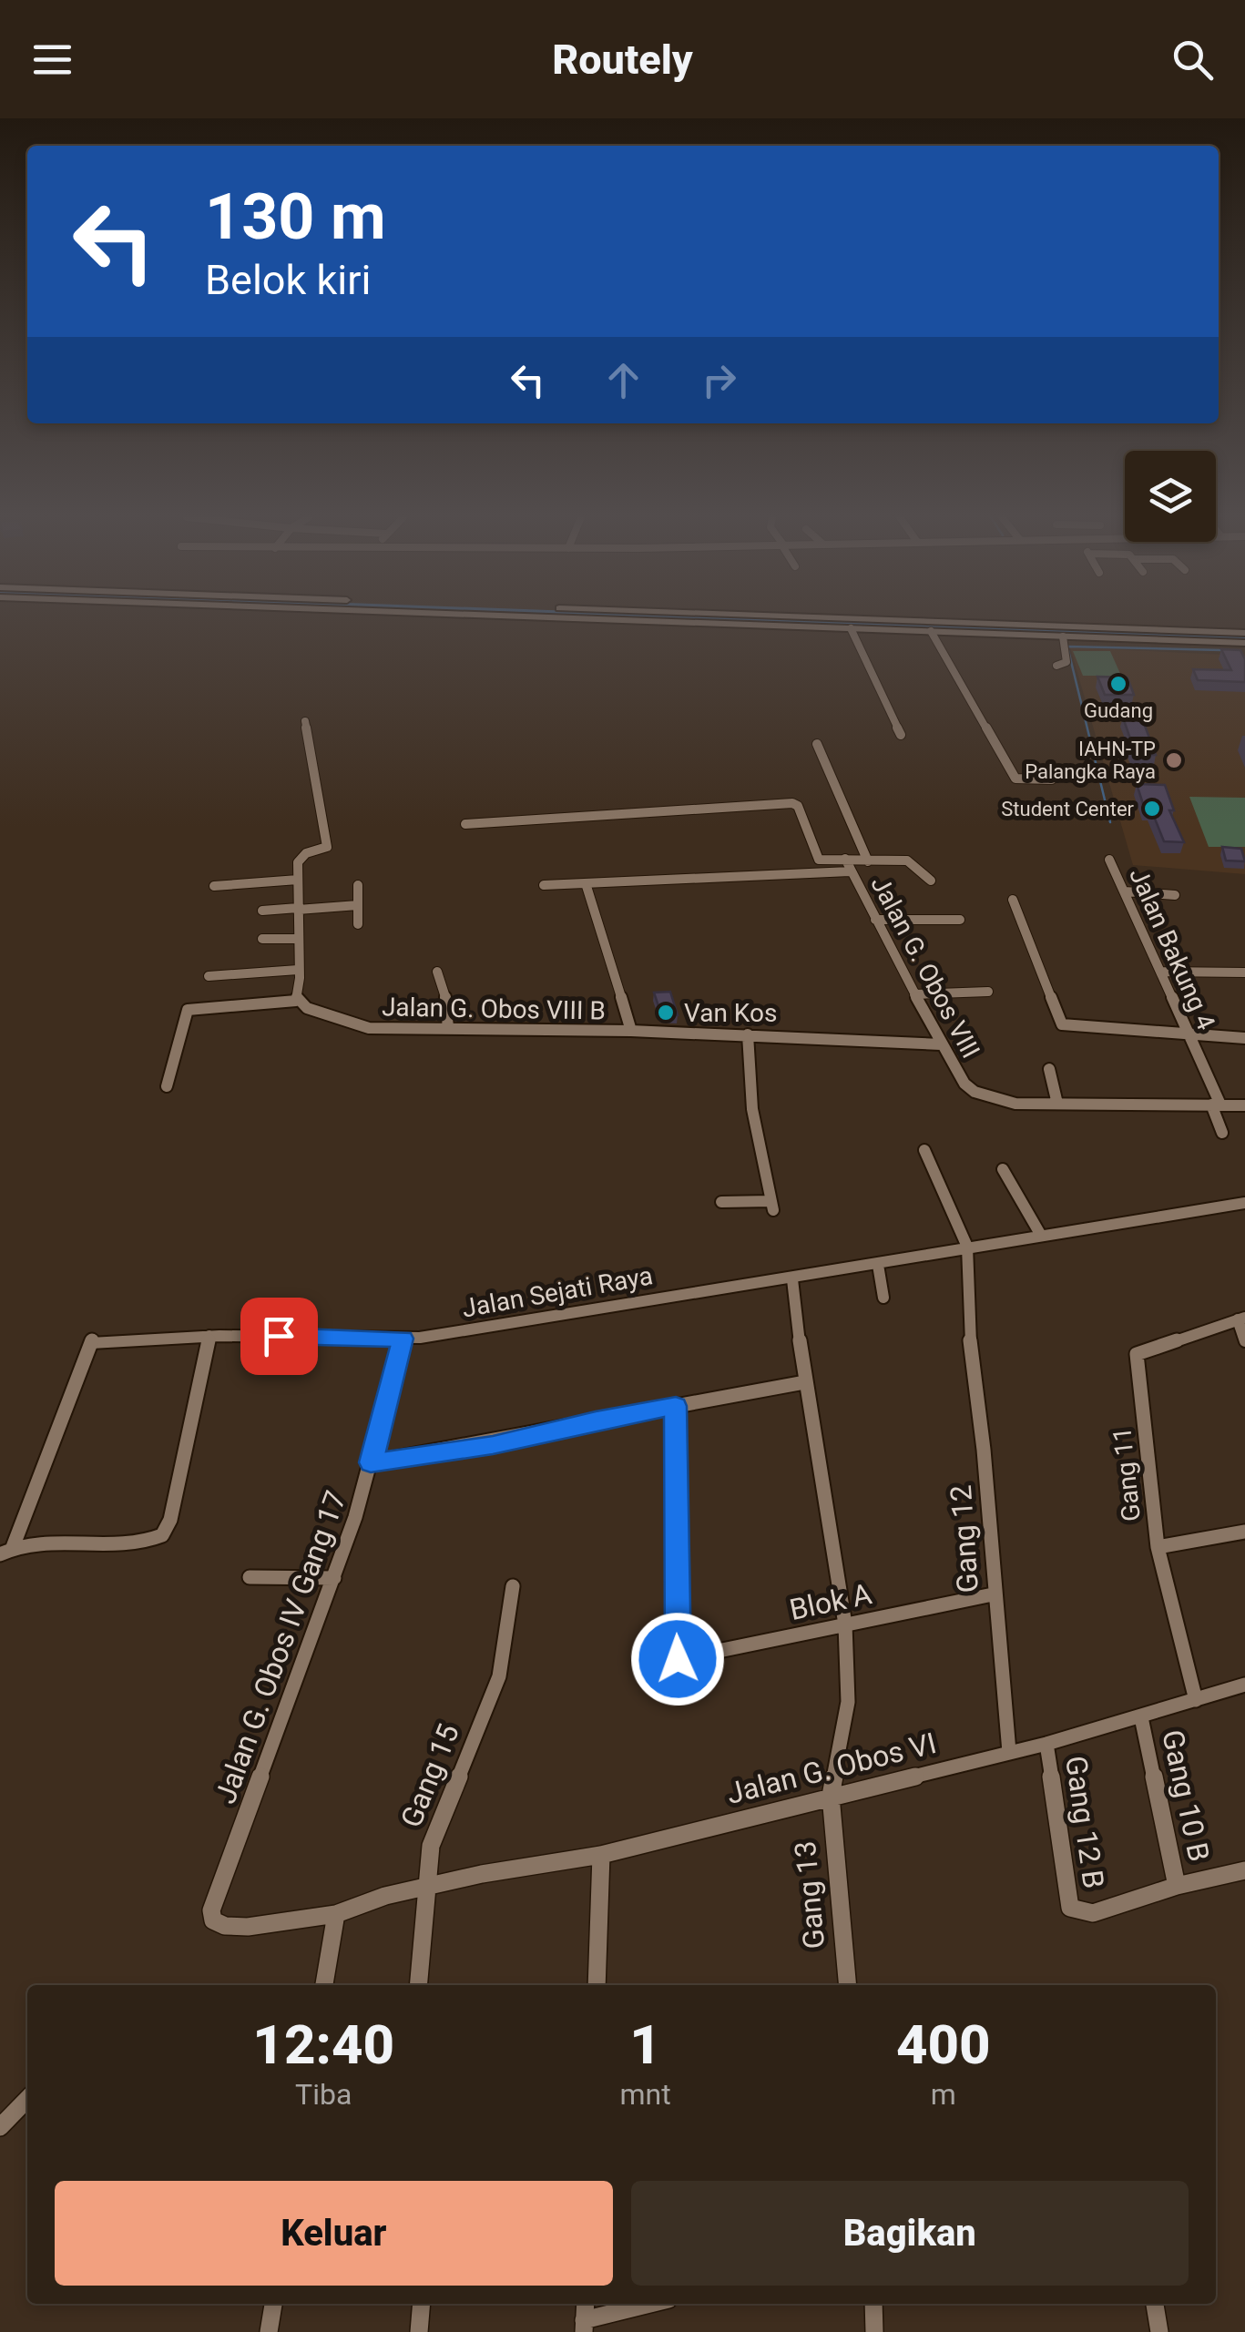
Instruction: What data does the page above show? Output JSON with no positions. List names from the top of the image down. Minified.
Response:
{"streets":{"street":["Jalan Bakung 4","Jalan G. Obos VIII","Jalan G. Obos VIII B","Jalan Sejati Raya","Gang 11","Gang 12","Blok A","Jalan G. Obos IV Gang 17","Jalan G. Obos VI","Gang 15","Gang 10 B","Gang 12 B","Gang 13"]},"crossings":[["Jalan Bakung 4","Jalan G. Obos VIII"],["Jalan G. Obos VIII","Jalan G. Obos VIII B"],["Jalan Sejati Raya","Gang 12"],["Jalan Sejati Raya","Jalan G. Obos IV Gang 17"],["Jalan Sejati Raya","Gang 13"],["Gang 11","Jalan G. Obos VI"],["Gang 12","Blok A"],["Gang 12","Jalan G. Obos VI"],["Blok A","Gang 13"],["Jalan G. Obos IV Gang 17","Jalan G. Obos VI"],["Jalan G. Obos VI","Gang 15"],["Jalan G. Obos VI","Gang 10 B"],["Jalan G. Obos VI","Gang 12 B"],["Jalan G. Obos VI","Gang 13"],["Gang 10 B","Gang 12 B"]],"places":["Gudang","IAHN-TP Palangka Raya","Student Center","Van Kos"],"page":{"header":"Routely","turn":["130 m","Belok kiri"],"eta":["12:40","Tiba","1","mnt","400","m"],"buttons":["Keluar","Bagikan"]}}
